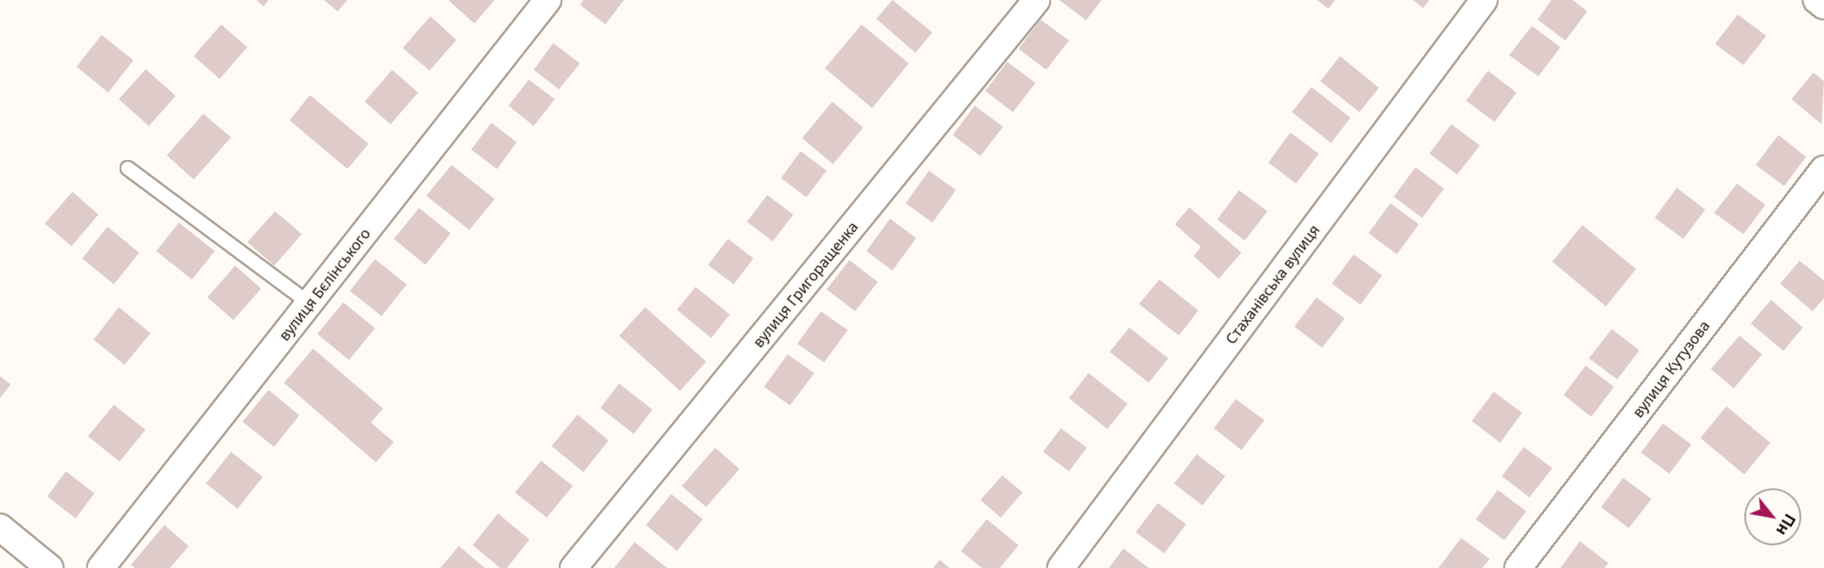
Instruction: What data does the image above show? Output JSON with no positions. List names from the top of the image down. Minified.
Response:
{"streets":{"street":["вулиця Бєлінського","вулиця Григоращенка","Стаханівська вулиця","вулиця Кутузова"]},"north":"bottom right"}
